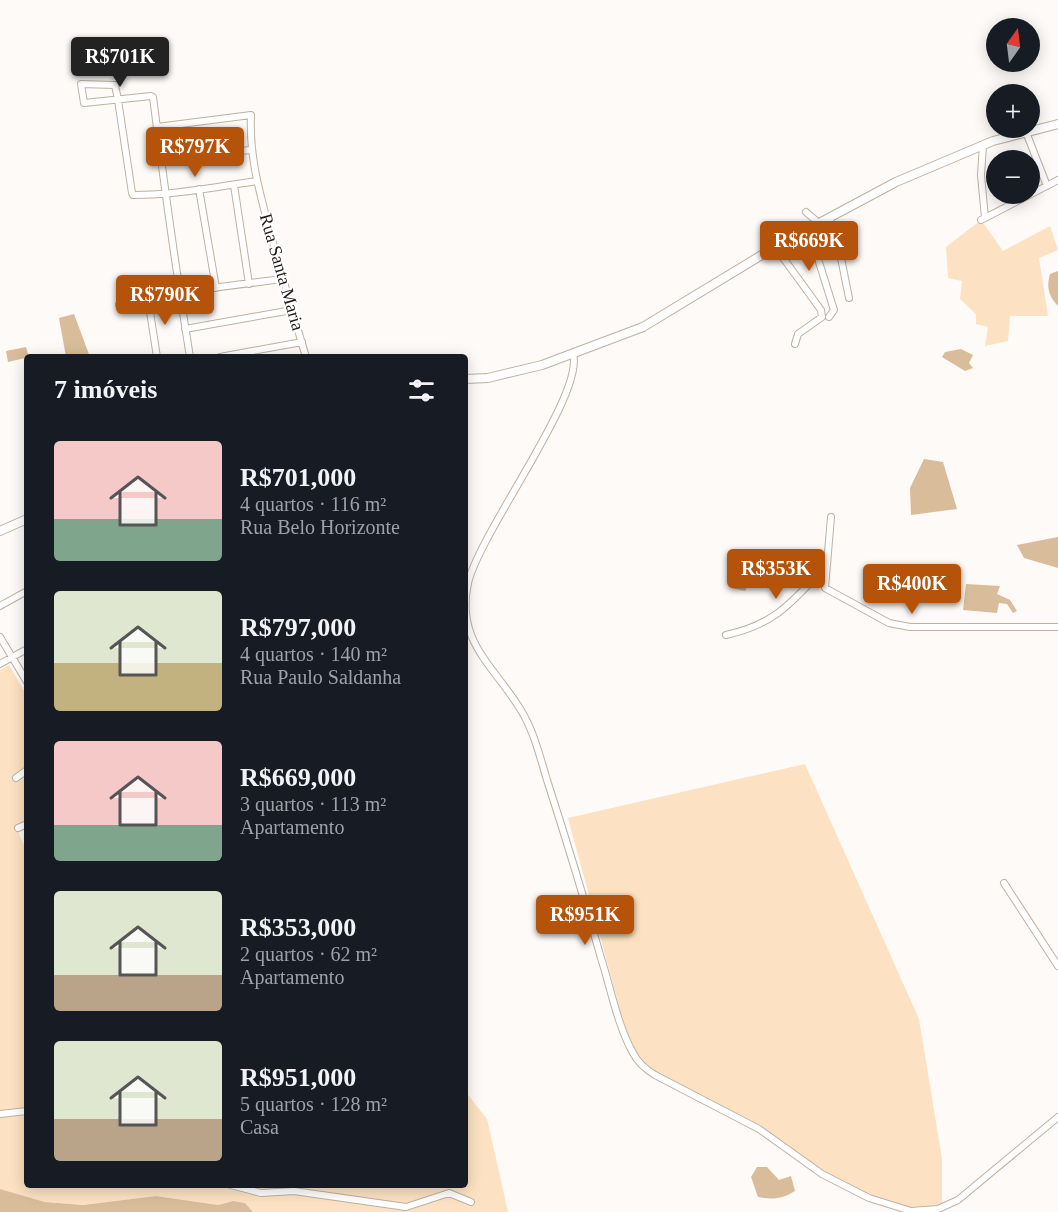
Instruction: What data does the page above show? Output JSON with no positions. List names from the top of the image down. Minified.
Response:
{"streets":{"street":["Rua Santa Maria"]},"north":"top","page":{"map_buttons":["+","−"],"price":["R$701K","R$797K","R$669K","R$790K","R$353K","R$400K","R$951K"],"heading":"7 imóveis","list":[{"name":"R$701,000","note":"4 quartos · 116 m² · Rua Belo Horizonte"},{"name":"R$797,000","note":"4 quartos · 140 m² · Rua Paulo Saldanha"},{"name":"R$669,000","note":"3 quartos · 113 m² · Apartamento"},{"name":"R$353,000","note":"2 quartos · 62 m² · Apartamento"},{"name":"R$951,000","note":"5 quartos · 128 m² · Casa"}]}}
